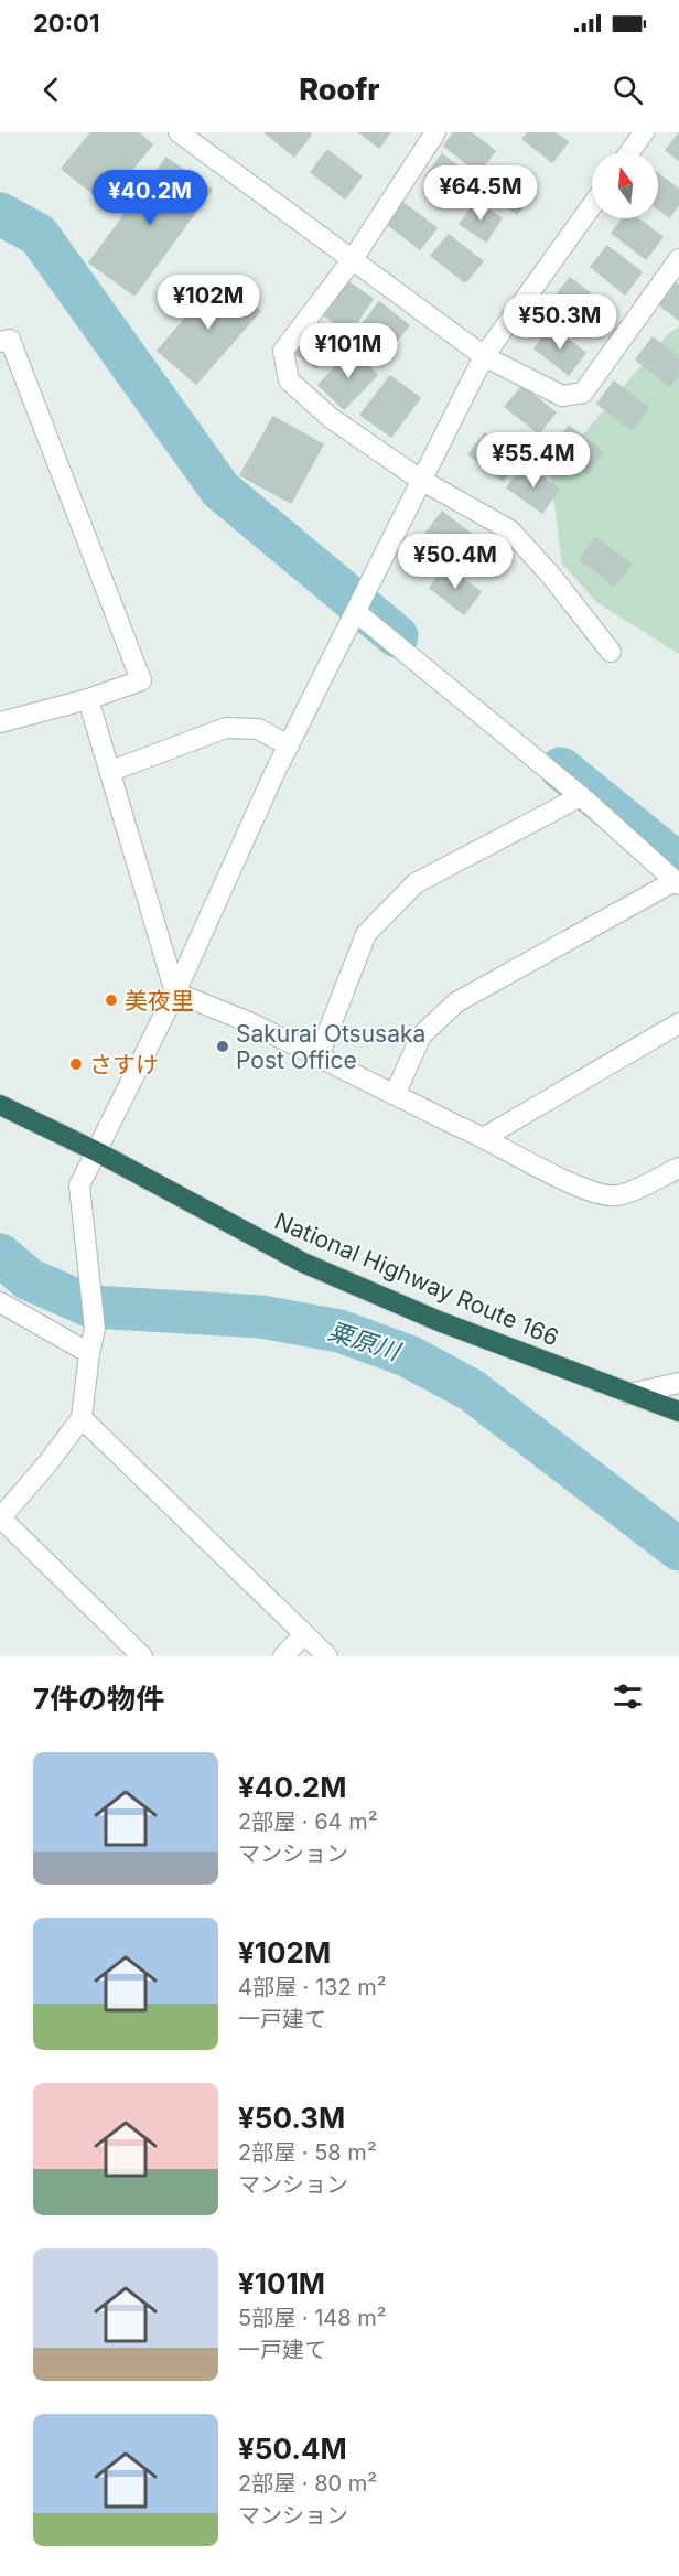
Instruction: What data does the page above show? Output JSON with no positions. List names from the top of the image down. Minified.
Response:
{"streets":{"highway":["National Highway Route 166"]},"water":["粟原川"],"places":["美夜里","Sakurai Otsusaka Post Office","さすけ"],"north":"top","page":{"status":"20:01","header":"Roofr","price":["¥64.5M","¥40.2M","¥102M","¥50.3M","¥101M","¥55.4M","¥50.4M"],"heading":"7件の物件","list":[{"name":"¥40.2M","note":"2部屋 · 64 m² · マンション"},{"name":"¥102M","note":"4部屋 · 132 m² · 一戸建て"},{"name":"¥50.3M","note":"2部屋 · 58 m² · マンション"},{"name":"¥101M","note":"5部屋 · 148 m² · 一戸建て"},{"name":"¥50.4M","note":"2部屋 · 80 m² · マンション"}]}}
